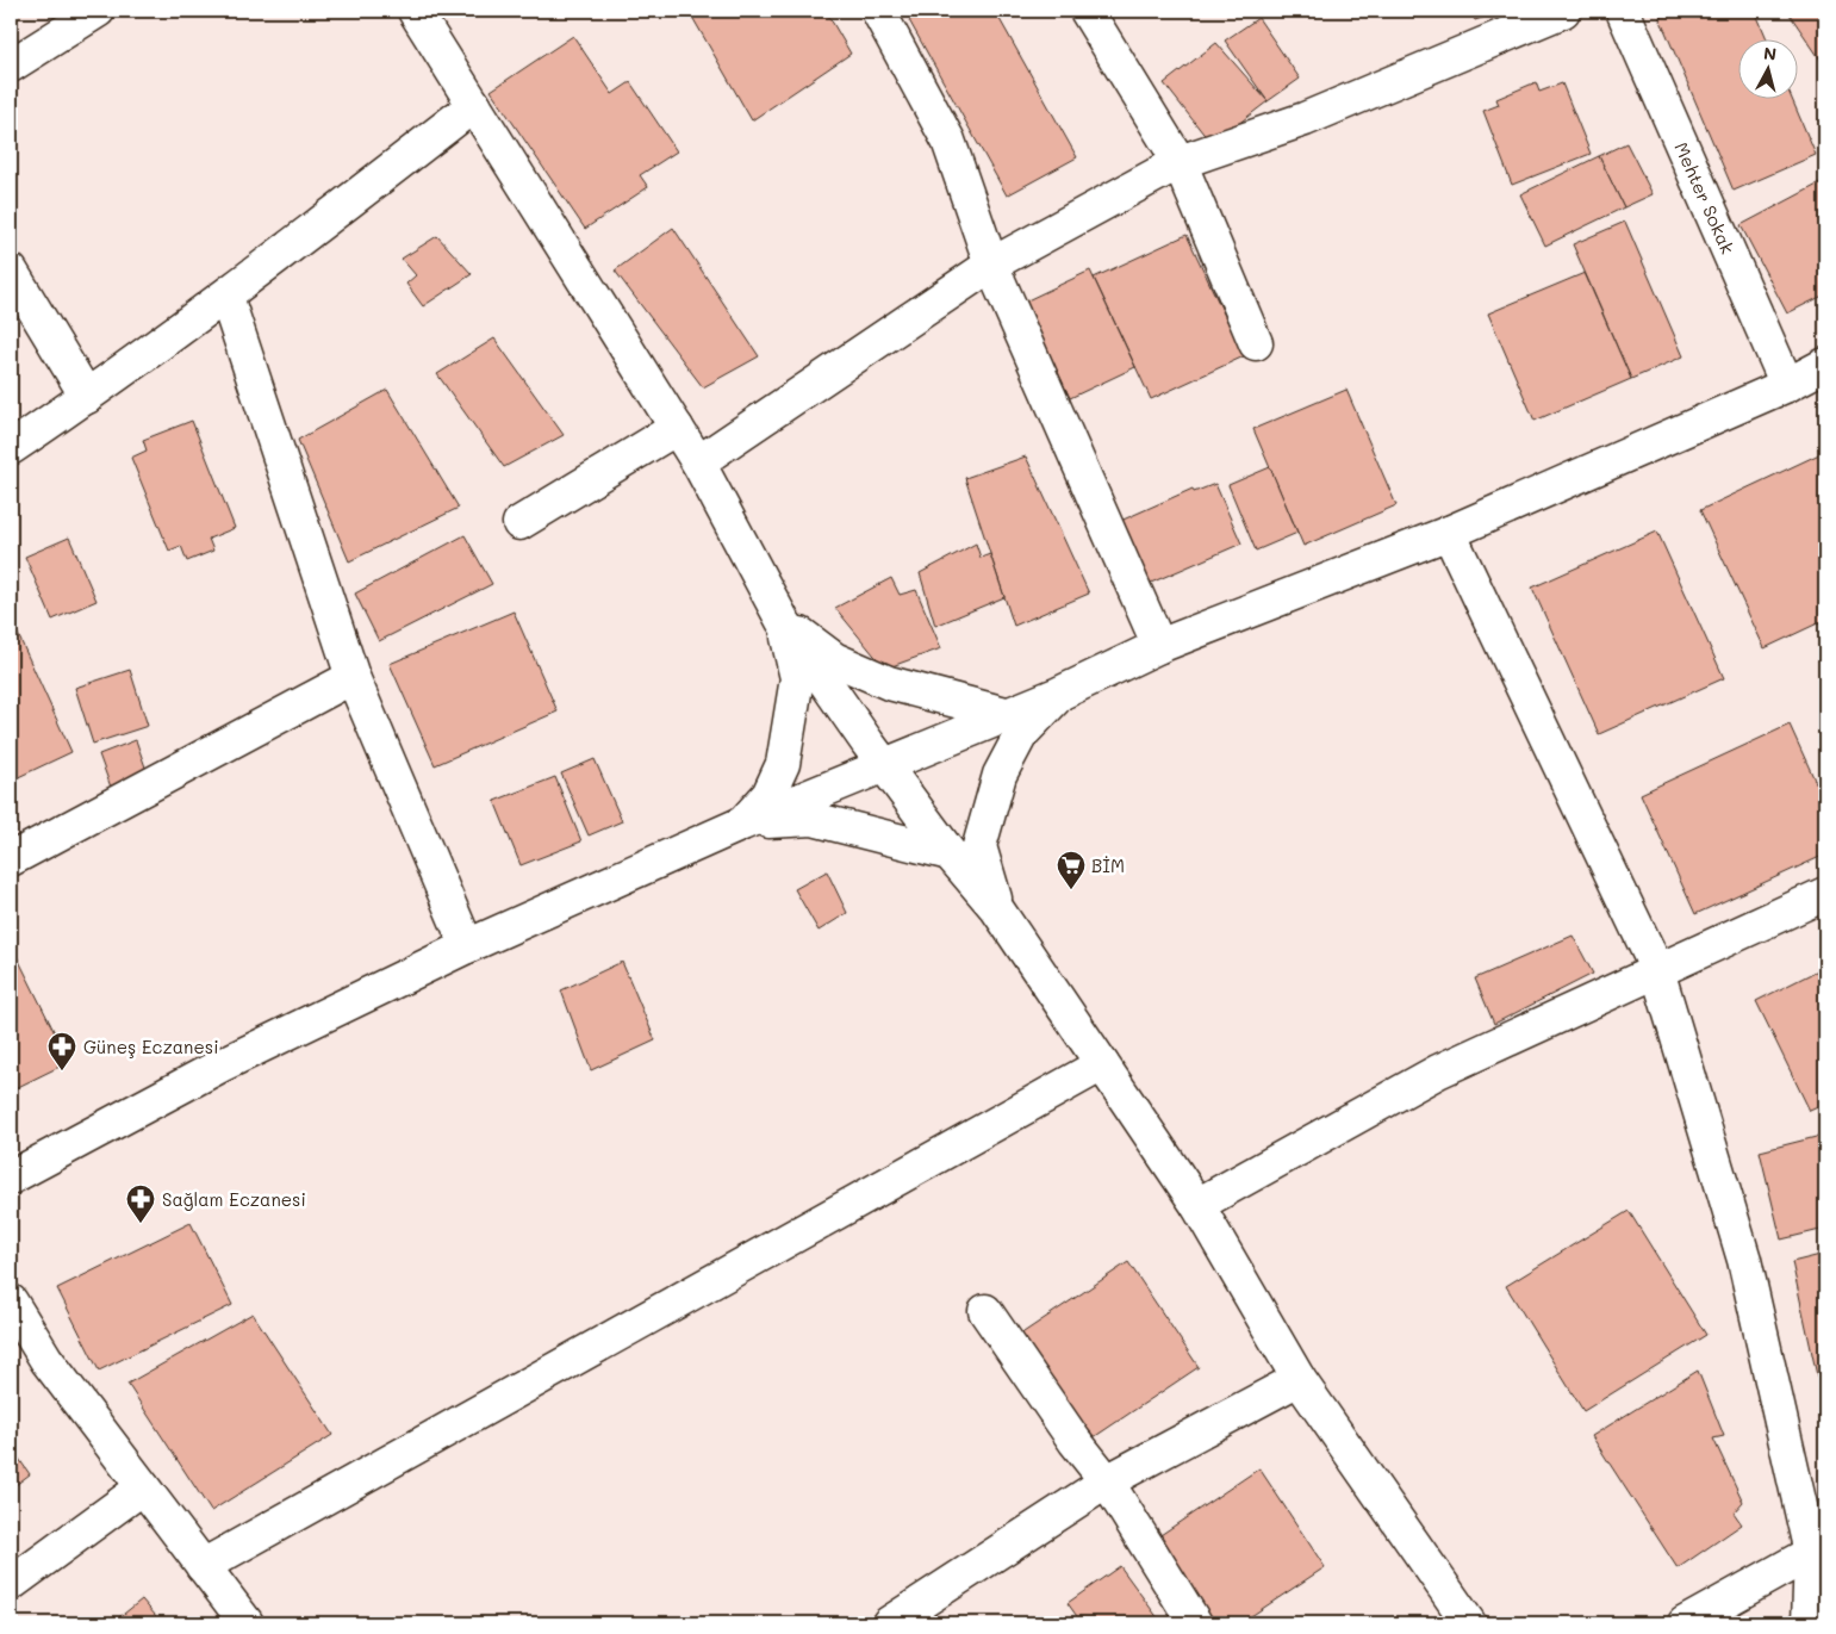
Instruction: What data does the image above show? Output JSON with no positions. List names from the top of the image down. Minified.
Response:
{"streets":{"street":["Mehter Sokak"]},"places":{"supermarket":["BİM"],"pharmacy":["Güneş Eczanesi","Sağlam Eczanesi"]},"north":"top"}
